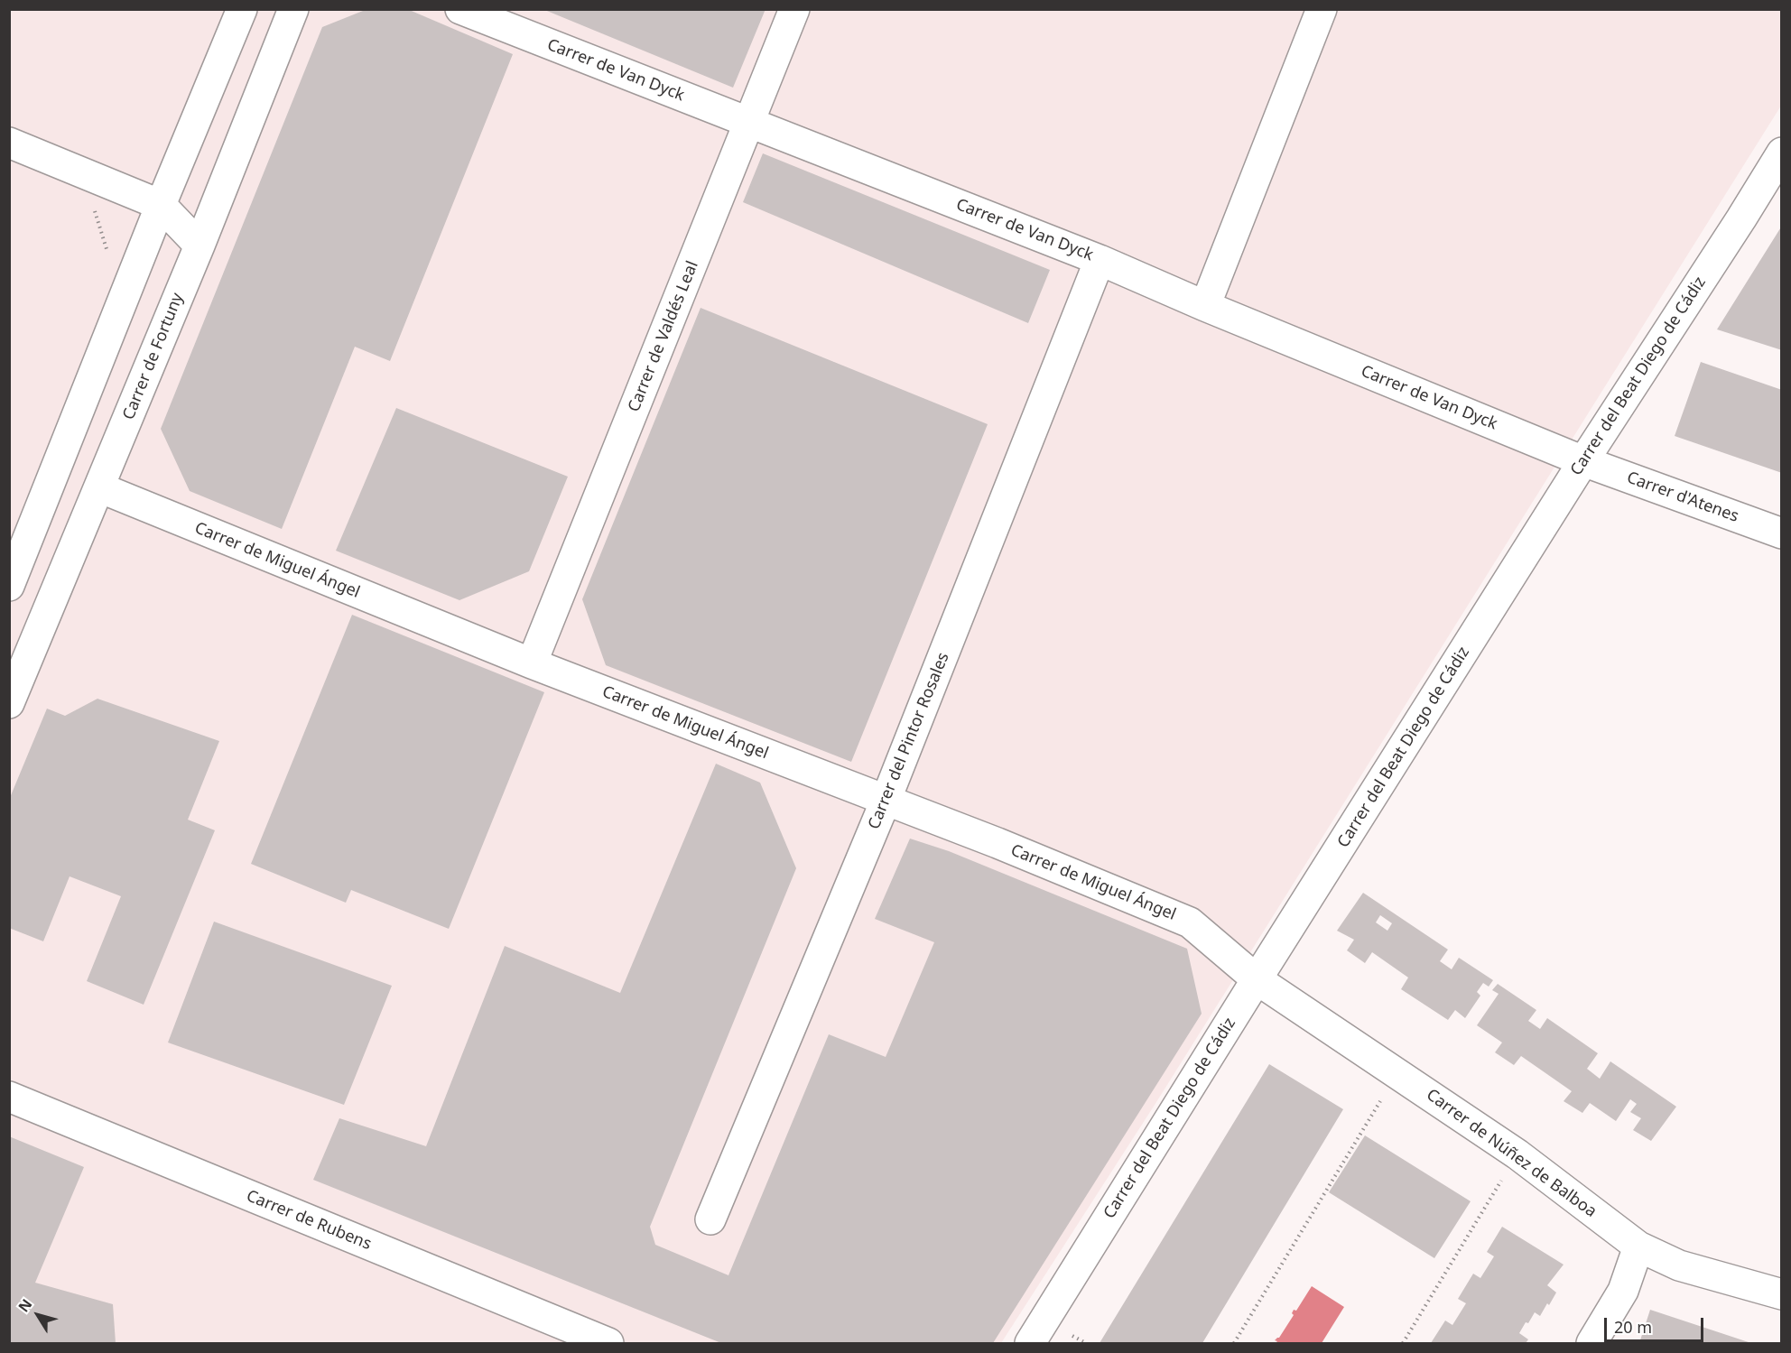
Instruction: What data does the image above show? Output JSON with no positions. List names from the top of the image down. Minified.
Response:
{"streets":{"street":["Carrer de Van Dyck","Carrer de Valdés Leal","Carrer de Fortuny","Carrer del Beat Diego de Cádiz","Carrer d'Atenes","Carrer de Miguel Ángel","Carrer del Pintor Rosales","Carrer de Núñez de Balboa","Carrer de Rubens"]},"crossings":[["Carrer de Van Dyck","Carrer de Valdés Leal"],["Carrer de Van Dyck","Carrer del Beat Diego de Cádiz"],["Carrer de Van Dyck","Carrer d'Atenes"],["Carrer de Van Dyck","Carrer del Pintor Rosales"],["Carrer de Valdés Leal","Carrer de Miguel Ángel"],["Carrer de Fortuny","Carrer de Miguel Ángel"],["Carrer del Beat Diego de Cádiz","Carrer d'Atenes"],["Carrer del Beat Diego de Cádiz","Carrer de Miguel Ángel"],["Carrer del Beat Diego de Cádiz","Carrer de Núñez de Balboa"],["Carrer de Miguel Ángel","Carrer del Pintor Rosales"],["Carrer de Miguel Ángel","Carrer de Núñez de Balboa"]],"scale_bar":"20 m","north":"top left"}
